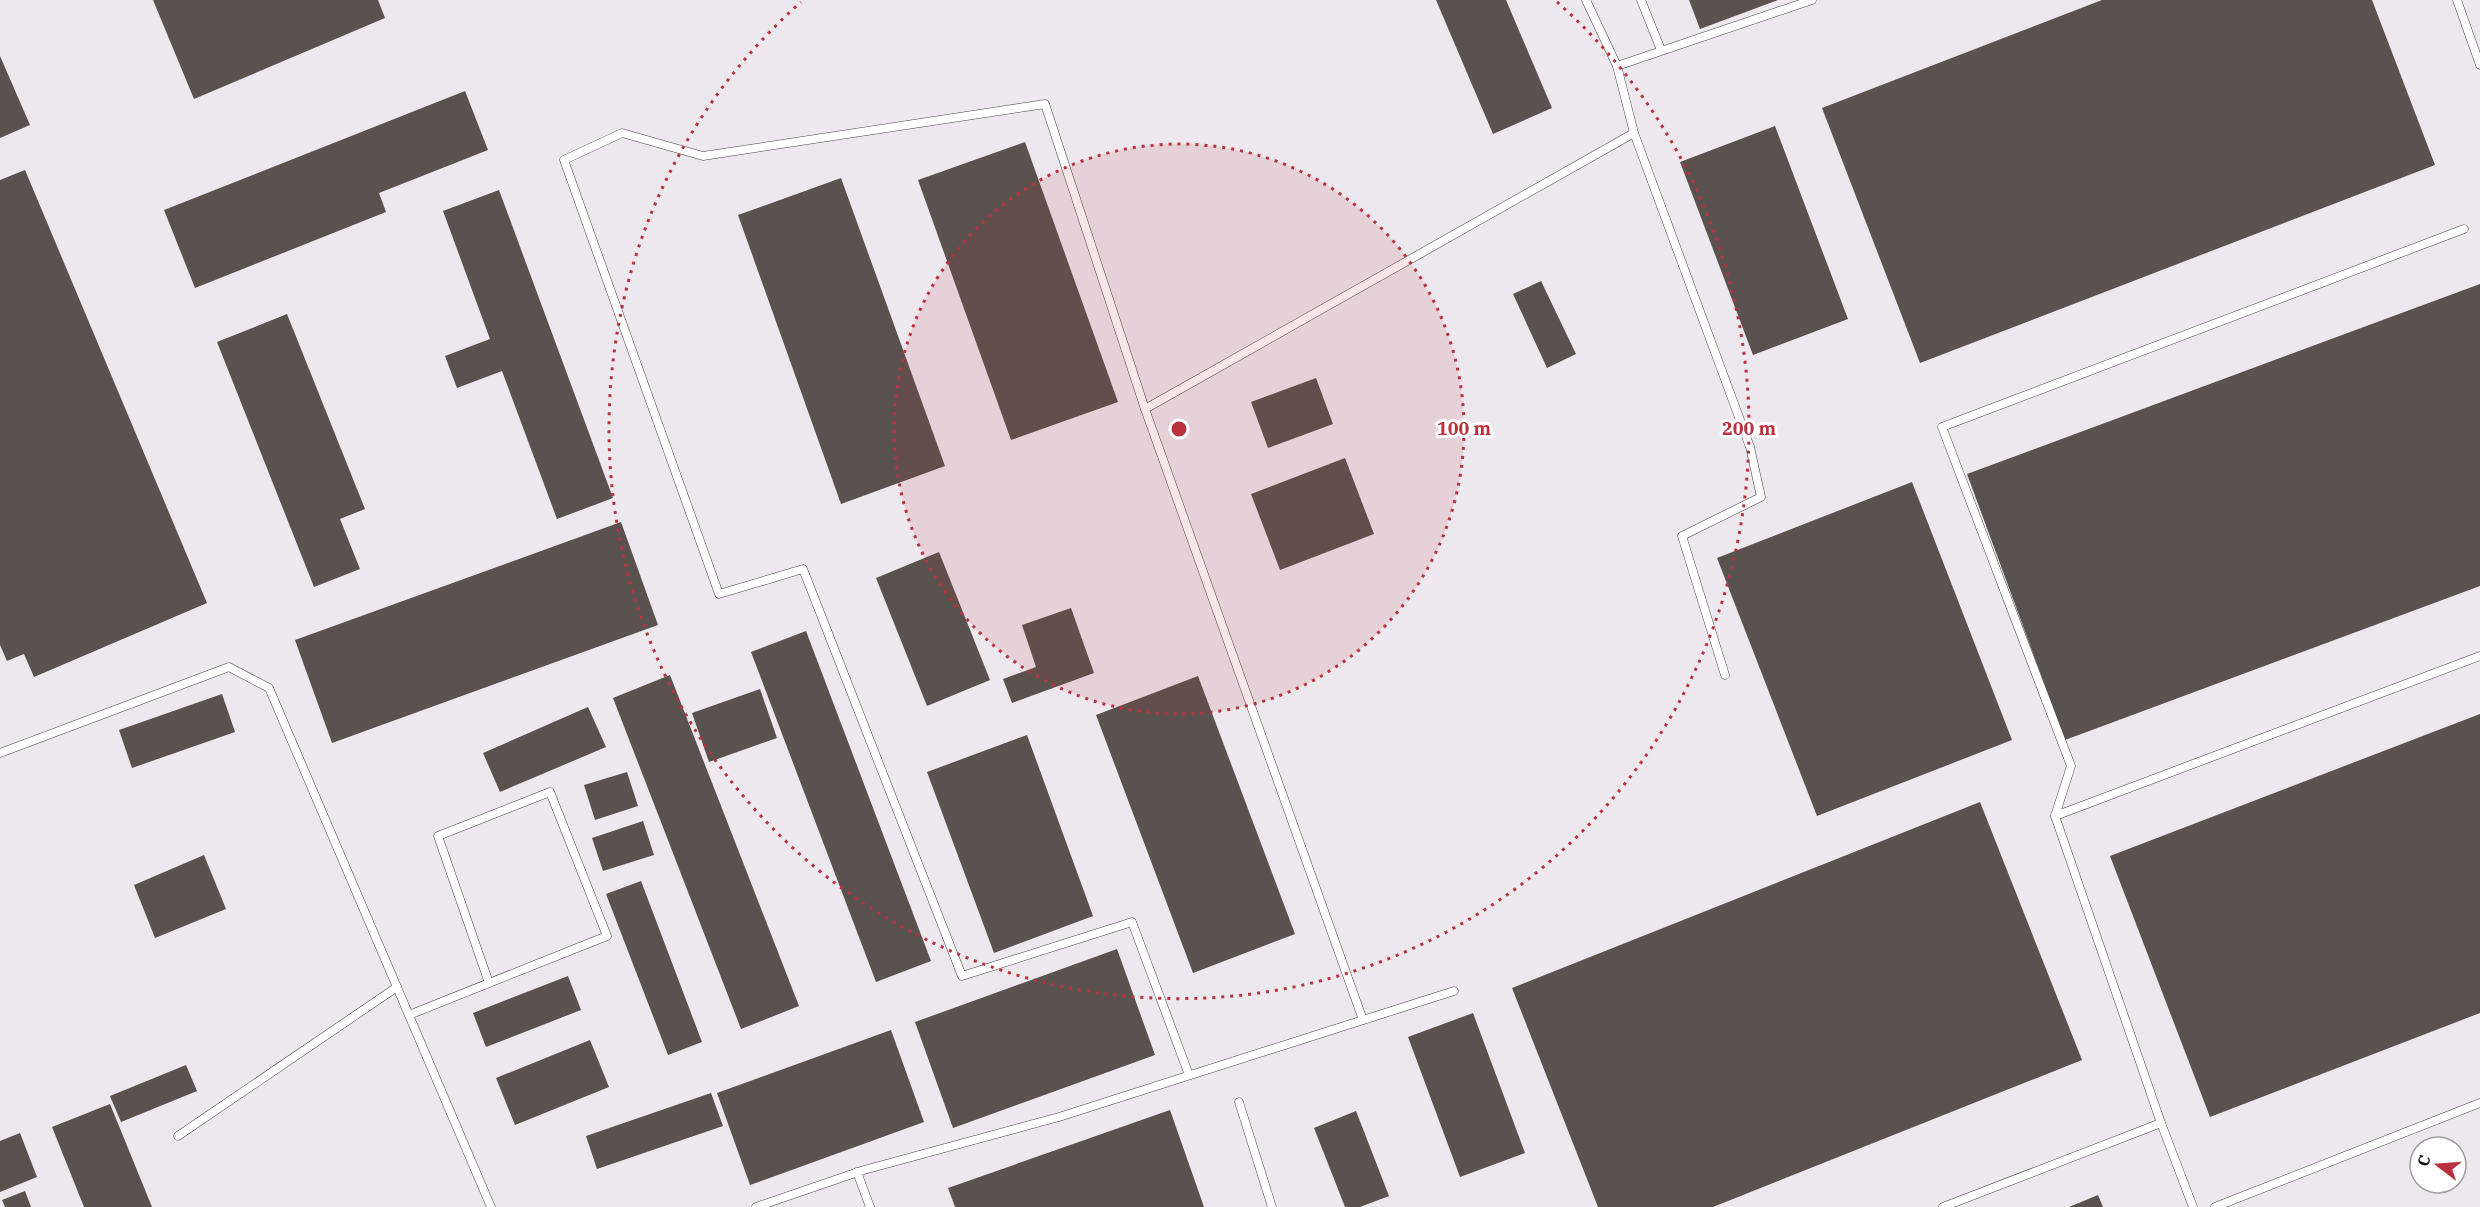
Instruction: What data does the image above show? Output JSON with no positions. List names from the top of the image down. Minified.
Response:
{"north":"left","rings":["100 m","200 m"]}
